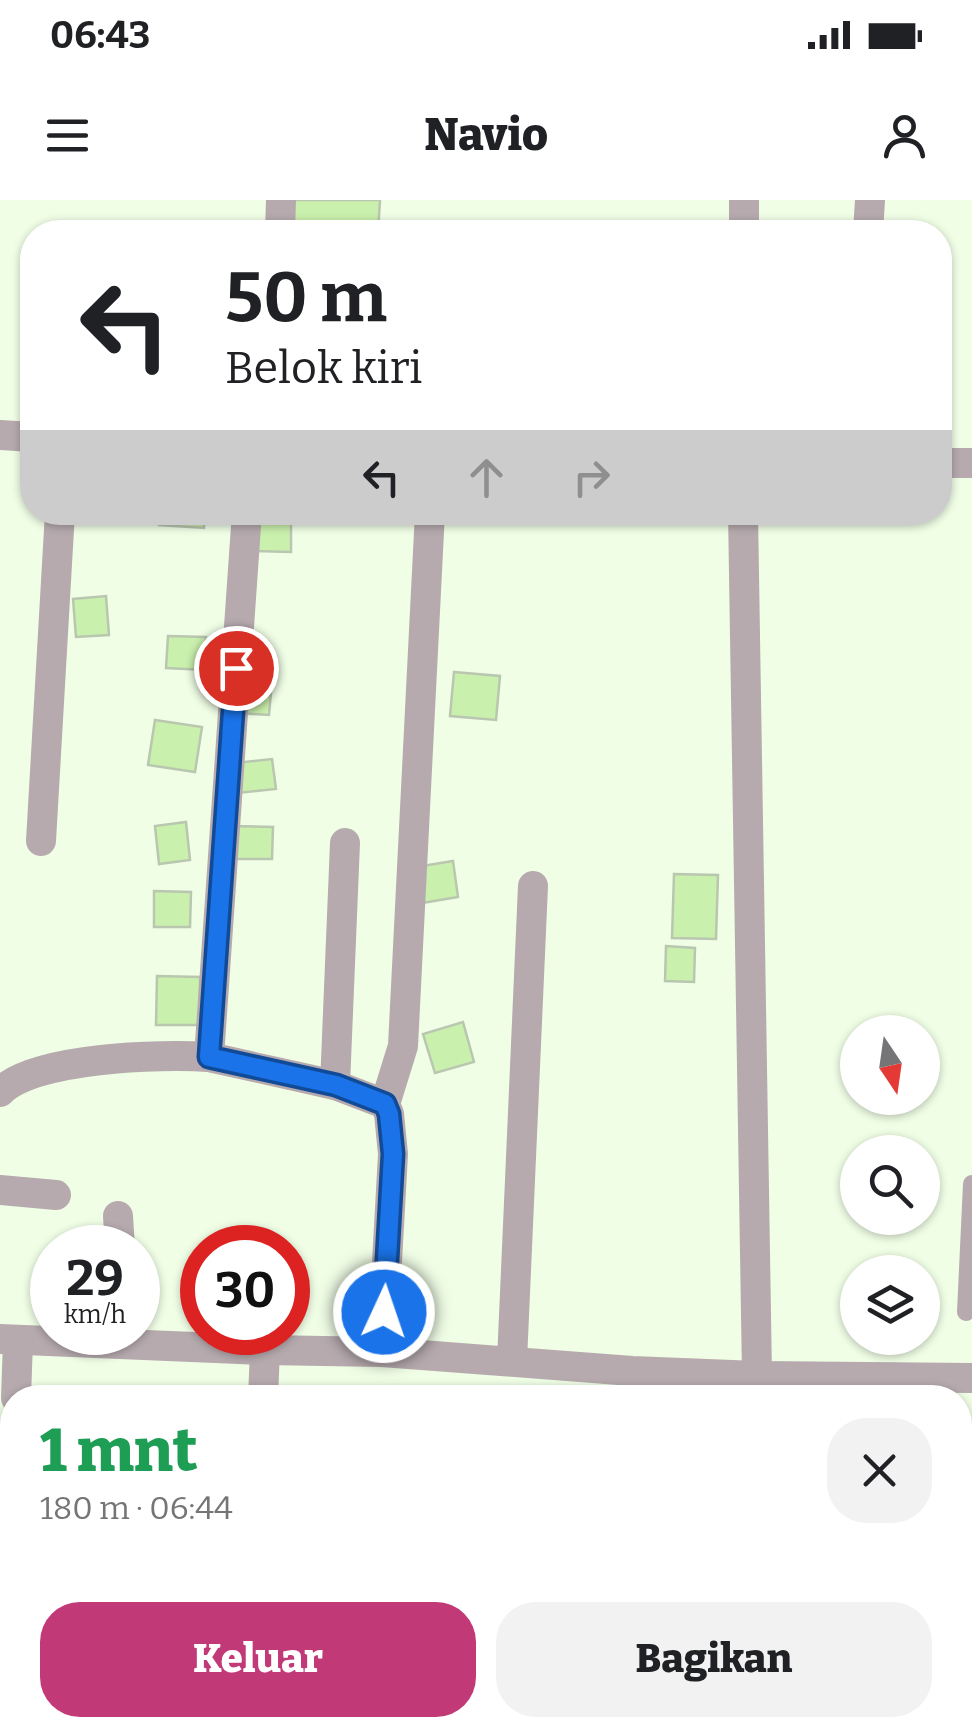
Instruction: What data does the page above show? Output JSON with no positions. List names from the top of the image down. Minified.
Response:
{"north":"bottom","page":{"status":"06:43","header":"Navio","turn":["50 m","Belok kiri"],"speed":"29 km/h","limit":"30","heading":["1 mnt","180 m · 06:44"],"buttons":["Keluar","Bagikan"]}}
